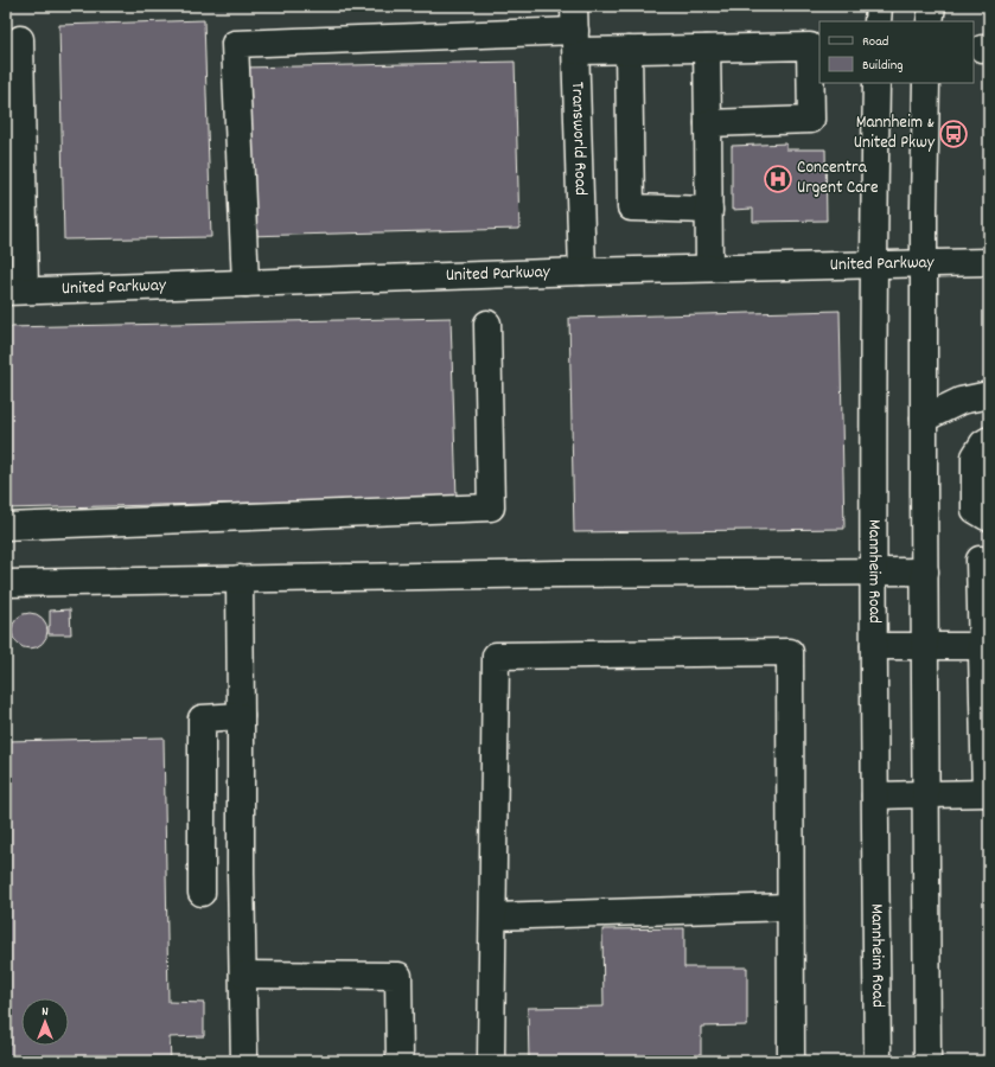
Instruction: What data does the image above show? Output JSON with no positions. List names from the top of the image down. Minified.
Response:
{"streets":{"main road":["Transworld Road","United Parkway","Mannheim Road"]},"crossings":[["Transworld Road","United Parkway"],["United Parkway","Mannheim Road"]],"places":{"bus stop":["Mannheim & United Pkwy"],"hospital":["Concentra Urgent Care"]},"legend":["Road","Building"],"north":"top"}
